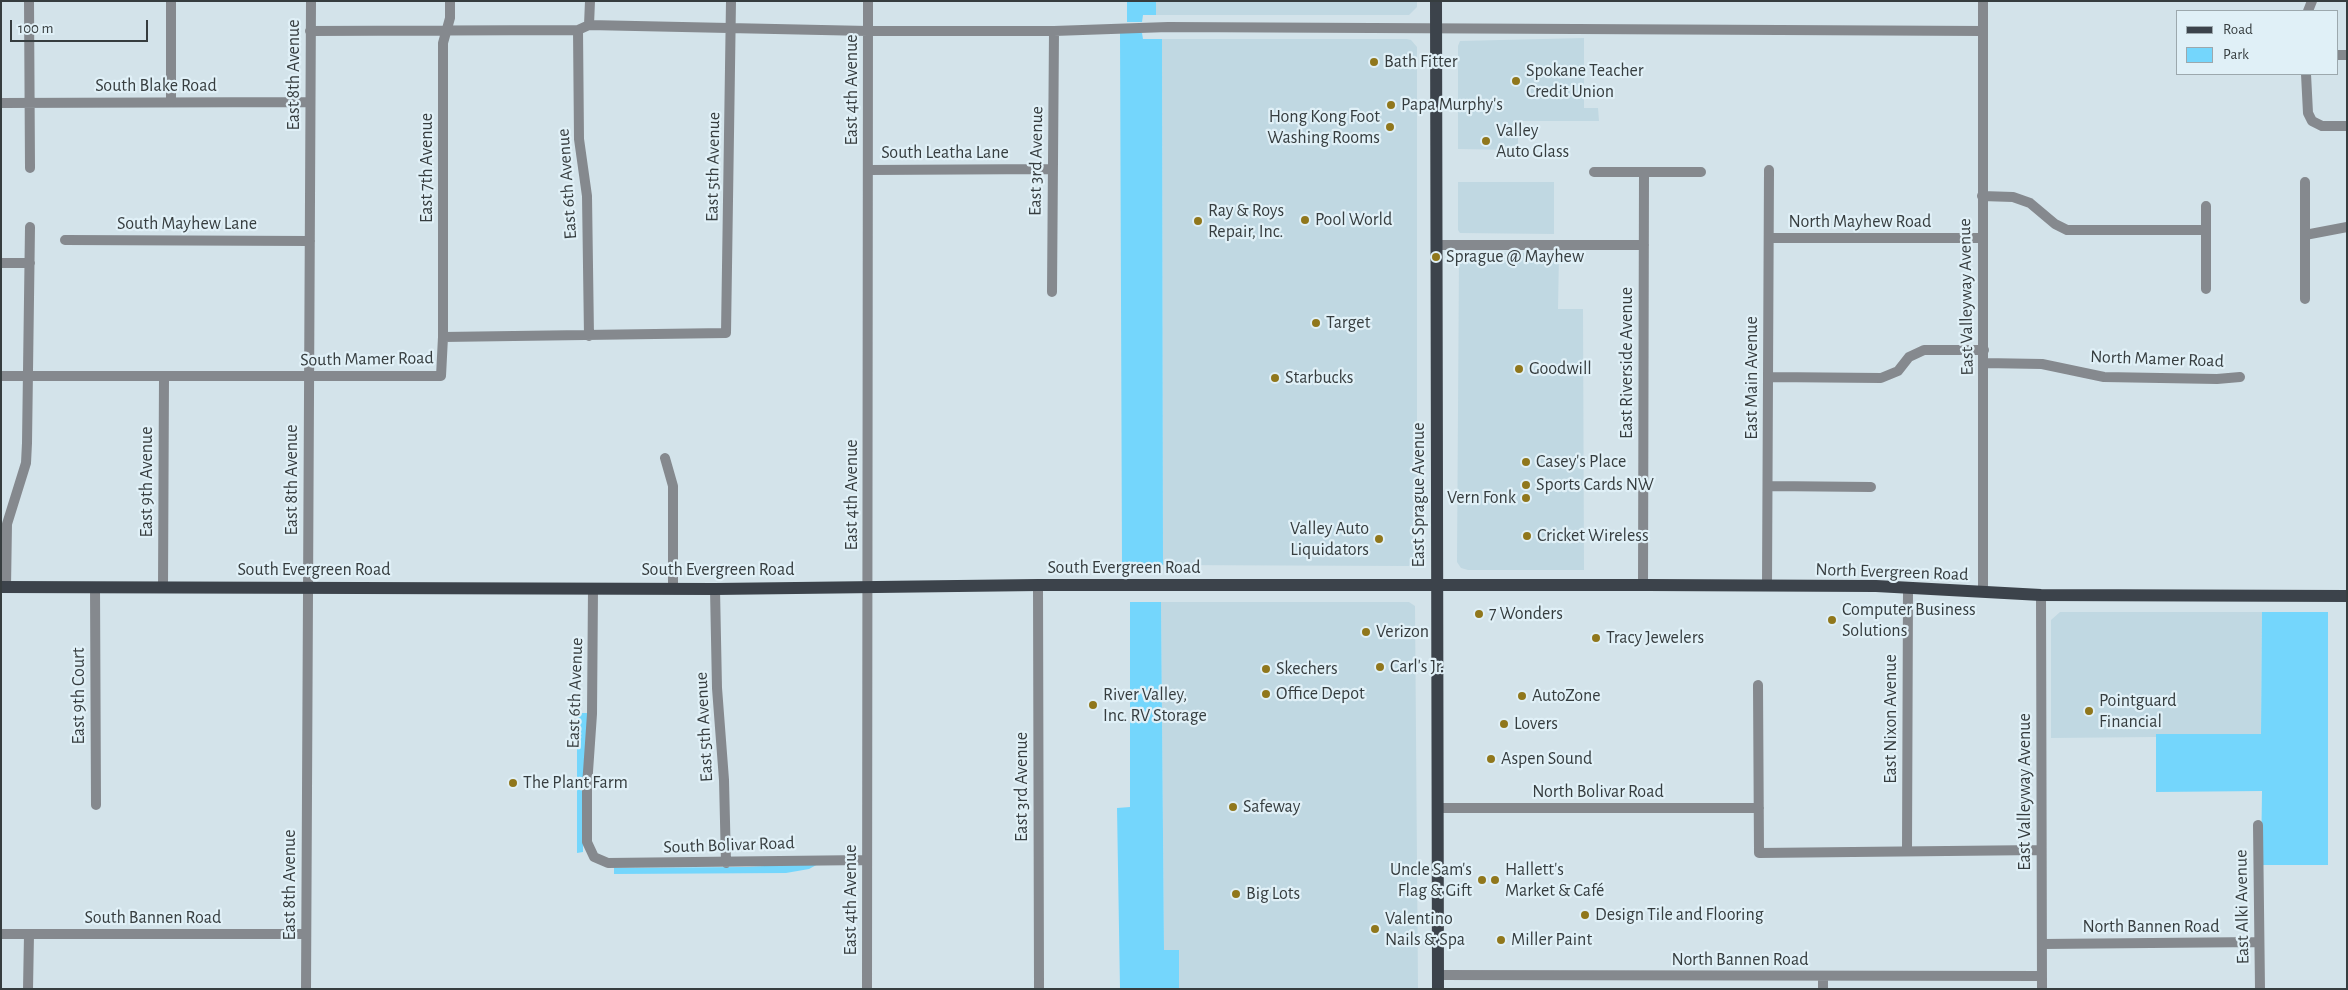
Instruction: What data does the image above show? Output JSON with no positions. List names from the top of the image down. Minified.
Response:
{"streets":{"main road":["East Sprague Avenue","South Evergreen Road","North Evergreen Road"],"street":["East 8th Avenue","South Blake Road","East 4th Avenue","South Leatha Lane","East 3rd Avenue","East 5th Avenue","East 7th Avenue","East 6th Avenue","North Mayhew Road","South Mayhew Lane","East Valleyway Avenue","South Mamer Road","North Mamer Road","East Riverside Avenue","East Main Avenue","East 9th Avenue","East 9th Court","East Nixon Avenue","North Bolivar Road","South Bolivar Road","East Alki Avenue","South Bannen Road","North Bannen Road"]},"crossings":[["East 8th Avenue","South Blake Road"],["East 8th Avenue","South Mayhew Lane"],["East 8th Avenue","South Mamer Road"],["East 8th Avenue","South Evergreen Road"],["East 8th Avenue","South Bannen Road"],["East 4th Avenue","South Leatha Lane"],["East 4th Avenue","South Evergreen Road"],["East 4th Avenue","South Bolivar Road"],["South Leatha Lane","East 3rd Avenue"],["East 3rd Avenue","South Evergreen Road"],["East 5th Avenue","South Mamer Road"],["East 5th Avenue","South Evergreen Road"],["East 5th Avenue","South Bolivar Road"],["East 7th Avenue","South Mamer Road"],["East 6th Avenue","South Mamer Road"],["East 6th Avenue","South Evergreen Road"],["East 6th Avenue","South Bolivar Road"],["North Mayhew Road","East Valleyway Avenue"],["North Mayhew Road","East Main Avenue"],["East Valleyway Avenue","North Mamer Road"],["East Valleyway Avenue","North Evergreen Road"],["East Valleyway Avenue","North Bannen Road"],["South Mamer Road","East 9th Avenue"],["East Riverside Avenue","North Evergreen Road"],["East Main Avenue","North Evergreen Road"],["East 9th Avenue","South Evergreen Road"],["East Sprague Avenue","South Evergreen Road"],["East Sprague Avenue","North Evergreen Road"],["East Sprague Avenue","North Bolivar Road"],["East Sprague Avenue","North Bannen Road"],["South Evergreen Road","North Evergreen Road"],["South Evergreen Road","East 9th Court"],["North Evergreen Road","East Nixon Avenue"],["East Alki Avenue","North Bannen Road"]],"places":["Bath Fitter","Spokane Teacher Credit Union","Papa Murphy's","Hong Kong Foot Washing Rooms","Valley Auto Glass","Pool World","Ray & Roys Repair, Inc.","Sprague @ Mayhew","Target","Goodwill","Starbucks","Casey's Place","Sports Cards NW","Vern Fonk","Cricket Wireless","Valley Auto Liquidators","7 Wonders","Computer Business Solutions","Verizon","Tracy Jewelers","Carl's Jr.","Skechers","Office Depot","AutoZone","River Valley, Inc. RV Storage","Pointguard Financial","Lovers","Aspen Sound","The Plant Farm","Safeway","Uncle Sam's Flag & Gift","Hallett's Market & Café","Big Lots","Design Tile and Flooring","Valentino Nails & Spa","Miller Paint"],"legend":["Road","Park"],"scale_bar":"100 m"}
